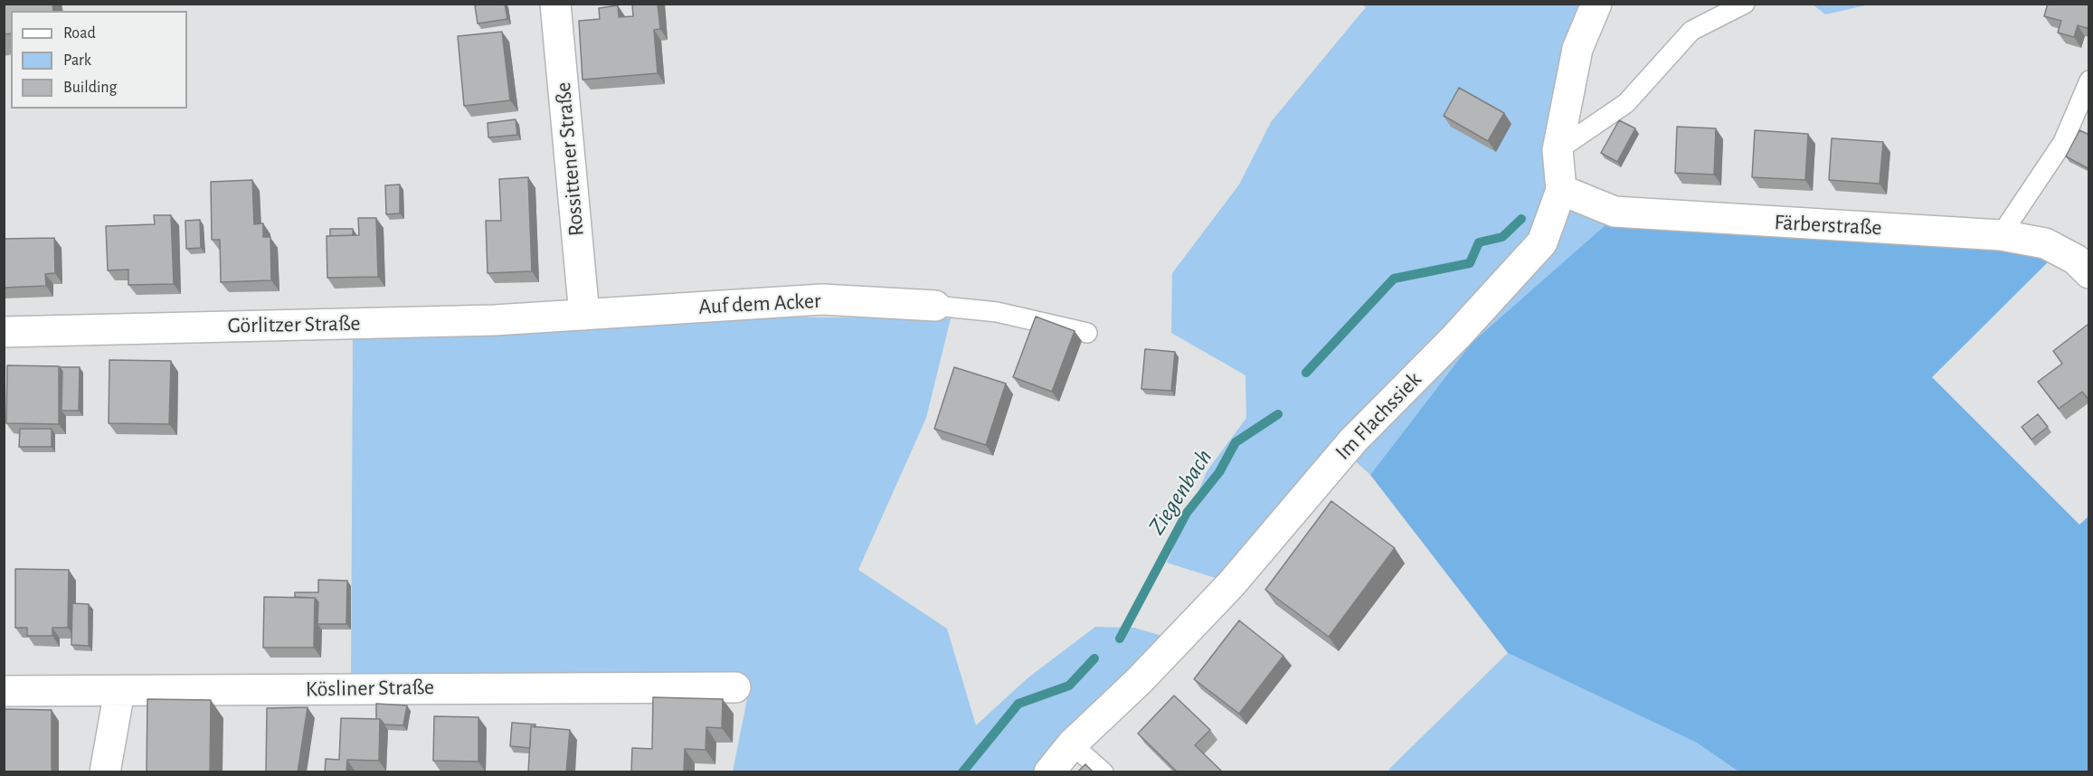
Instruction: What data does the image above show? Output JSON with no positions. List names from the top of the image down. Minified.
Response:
{"streets":{"street":["Rossittener Straße","Färberstraße","Auf dem Acker","Görlitzer Straße","Im Flachssiek","Kösliner Straße"]},"crossings":[["Rossittener Straße","Auf dem Acker"],["Rossittener Straße","Görlitzer Straße"],["Färberstraße","Im Flachssiek"],["Auf dem Acker","Görlitzer Straße"]],"water":["Ziegenbach"],"legend":["Road","Park","Building"]}
